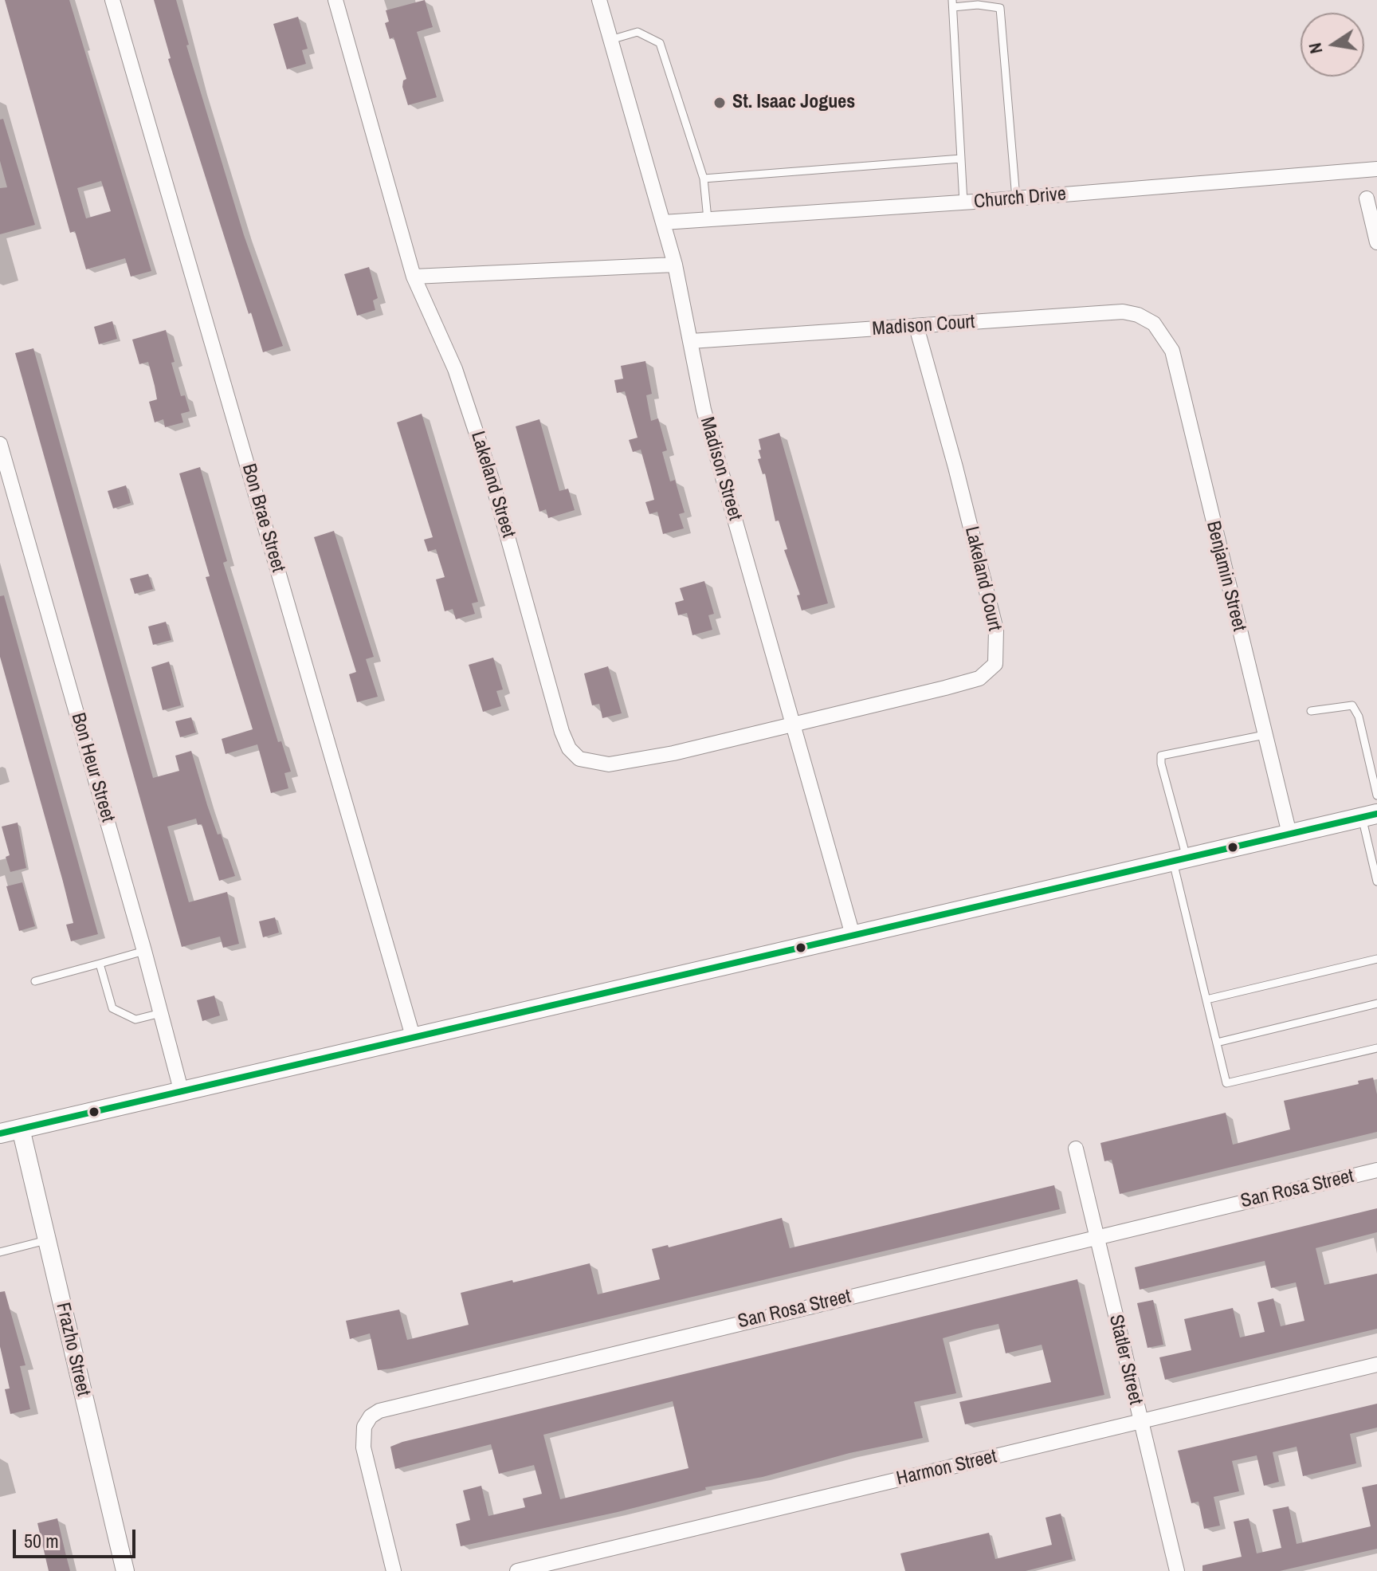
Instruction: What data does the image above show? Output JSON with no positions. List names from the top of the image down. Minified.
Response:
{"streets":{"street":["Church Drive","Madison Court","Madison Street","Lakeland Street","Bon Brae Street","Benjamin Street","Lakeland Court","Bon Heur Street","San Rosa Street","Frazho Street","Statler Street","Harmon Street"]},"crossings":[["Church Drive","Madison Street"],["Madison Court","Madison Street"],["Madison Court","Benjamin Street"],["Madison Court","Lakeland Court"],["Madison Street","Lakeland Street"],["Madison Street","Lakeland Court"],["Lakeland Street","Lakeland Court"],["San Rosa Street","Statler Street"],["Statler Street","Harmon Street"]],"places":["St. Isaac Jogues"],"scale_bar":"50 m","north":"left"}
